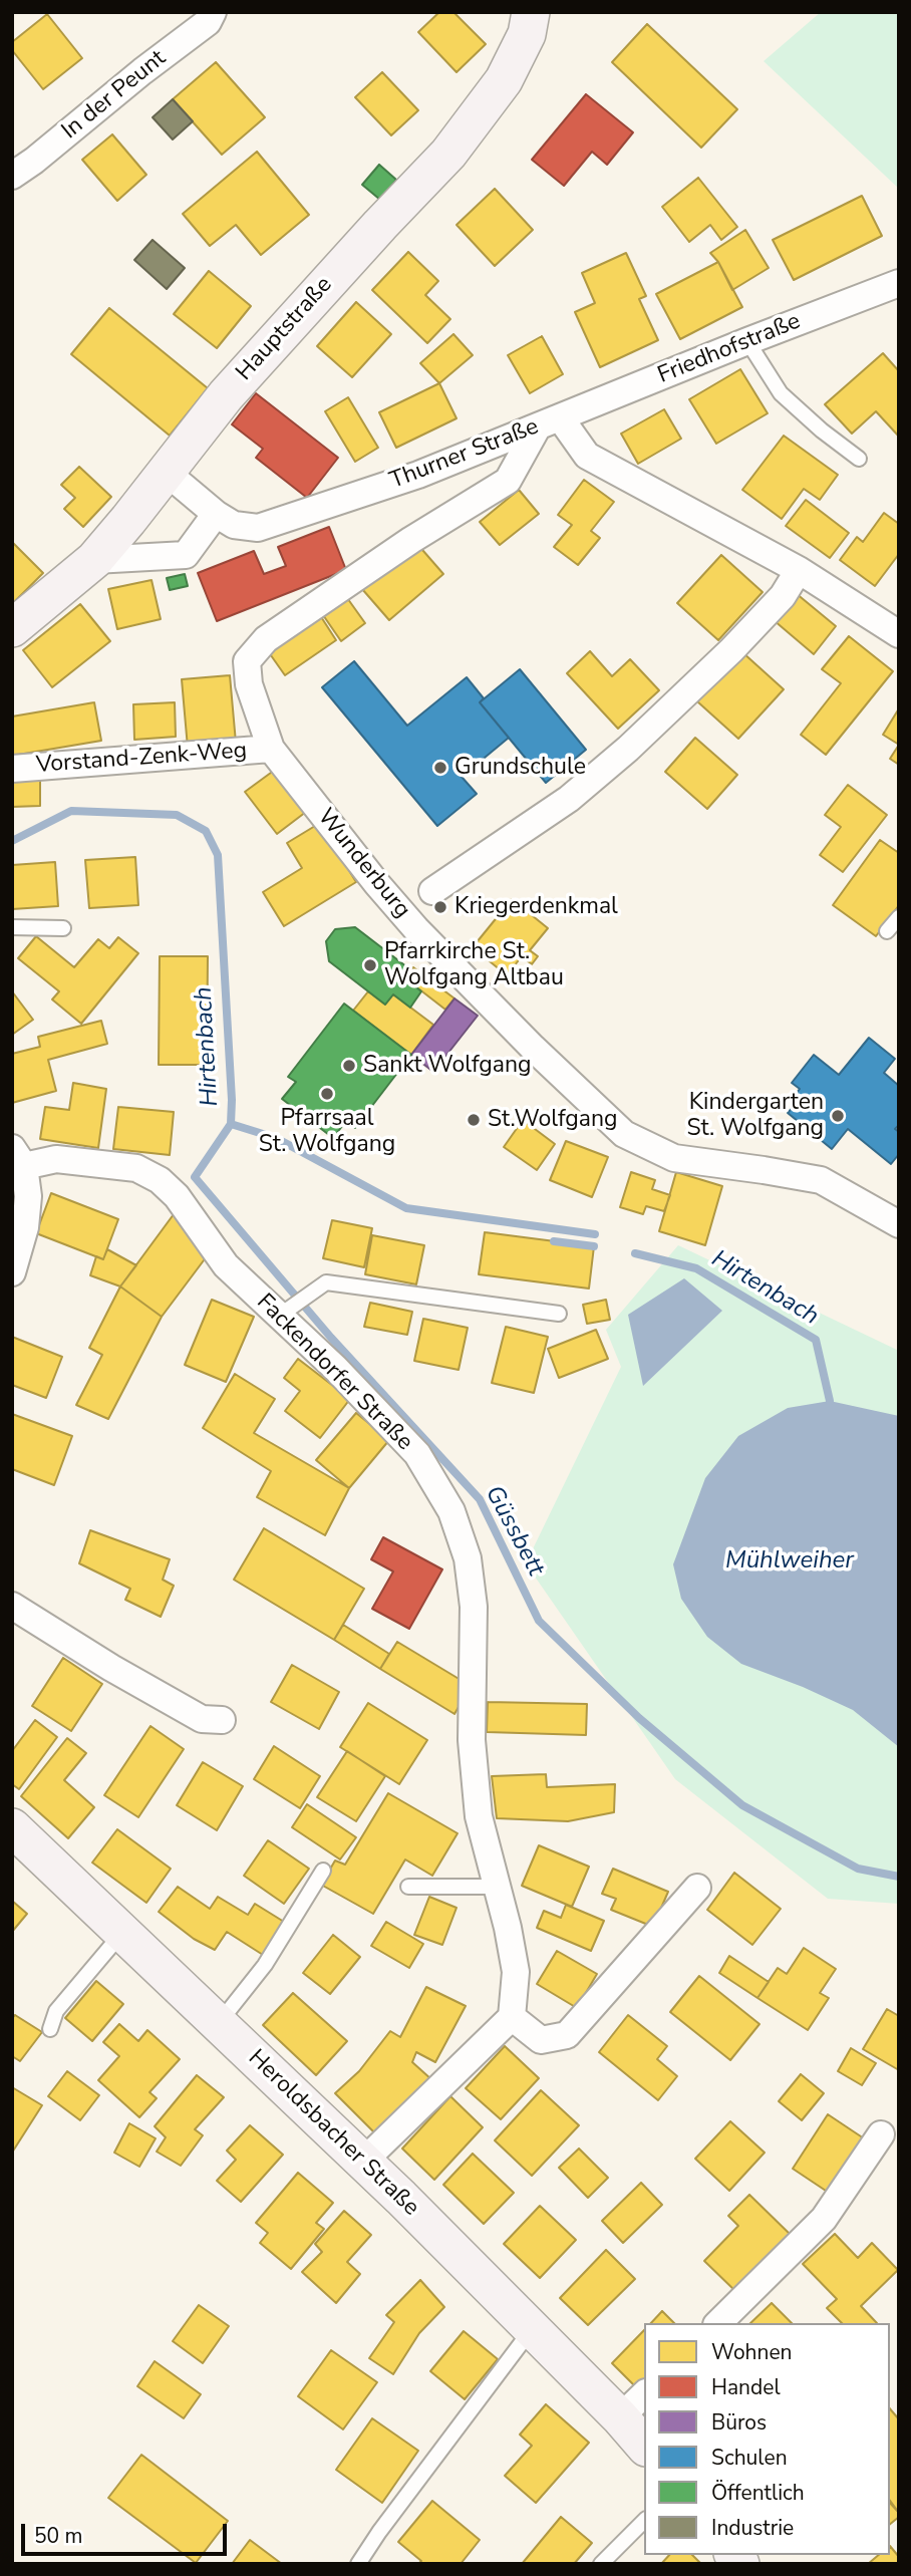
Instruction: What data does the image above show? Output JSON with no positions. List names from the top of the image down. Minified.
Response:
{"streets":{"street":["In der Peunt","Hauptstraße","Friedhofstraße","Thurner Straße","Vorstand-Zenk-Weg","Wunderburg","Fackendorfer Straße","Heroldsbacher Straße"]},"crossings":[["Hauptstraße","Thurner Straße"],["Friedhofstraße","Thurner Straße"],["Friedhofstraße","Wunderburg"],["Thurner Straße","Wunderburg"],["Vorstand-Zenk-Weg","Wunderburg"]],"water":["Hirtenbach","Güssbett","Mühlweiher"],"places":["Grundschule","Kriegerdenkmal","Pfarrkirche St. Wolfgang Altbau","Sankt Wolfgang","Pfarrsaal St. Wolfgang","Kindergarten St. Wolfgang","St.Wolfgang"],"legend":["Wohnen","Handel","Büros","Schulen","Öffentlich","Industrie"],"scale_bar":"50 m"}
